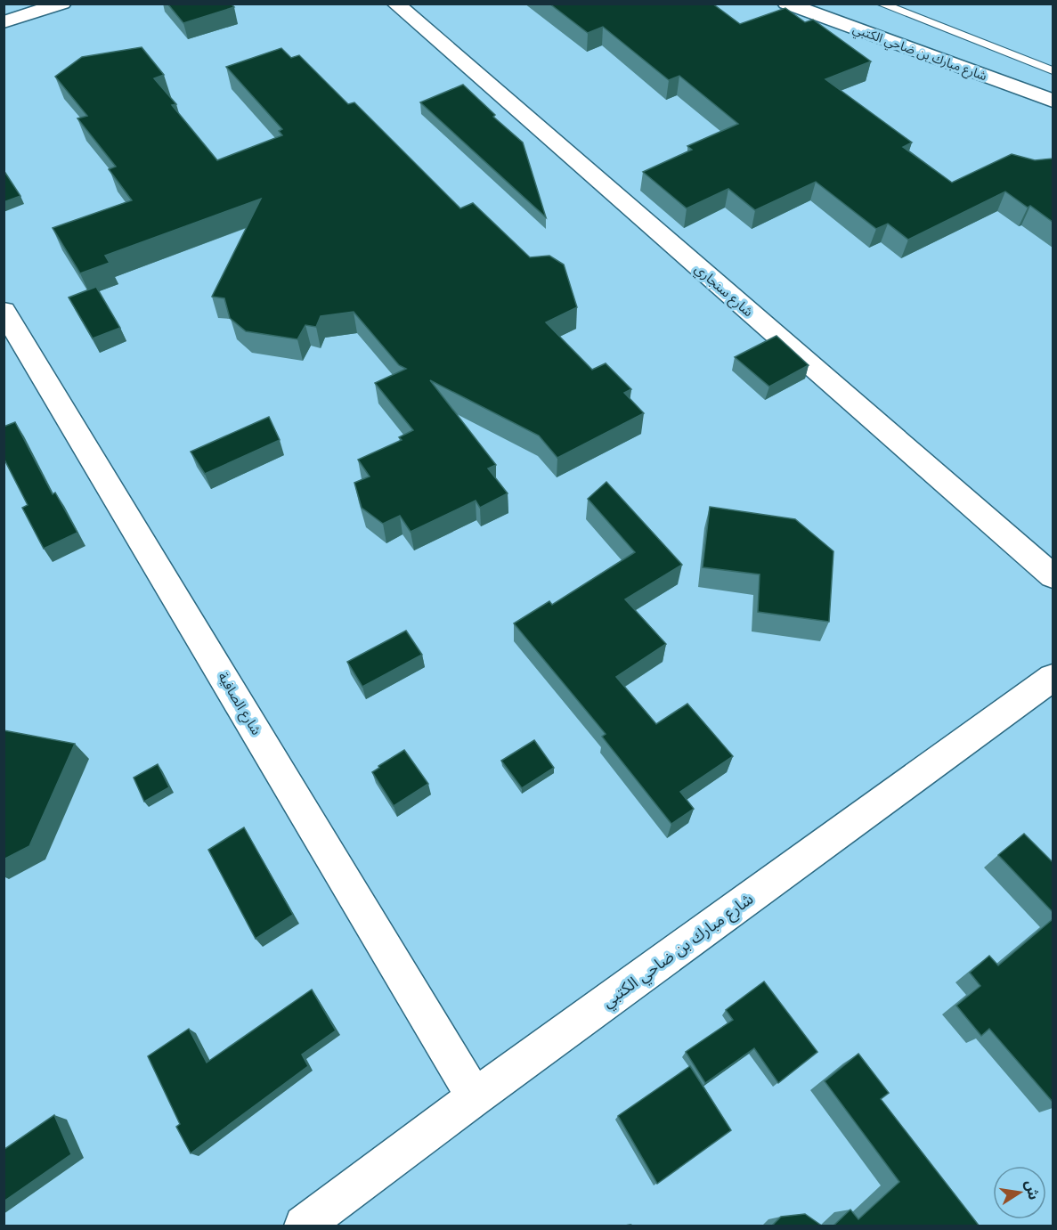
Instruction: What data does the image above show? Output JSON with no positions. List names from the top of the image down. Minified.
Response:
{"streets":{"street":["شارع مبارك بن ضاحي الكتبي","شارع سنجاري","شارع الصافية"]},"crossings":[["شارع مبارك بن ضاحي الكتبي","شارع الصافية"]],"north":"right"}
